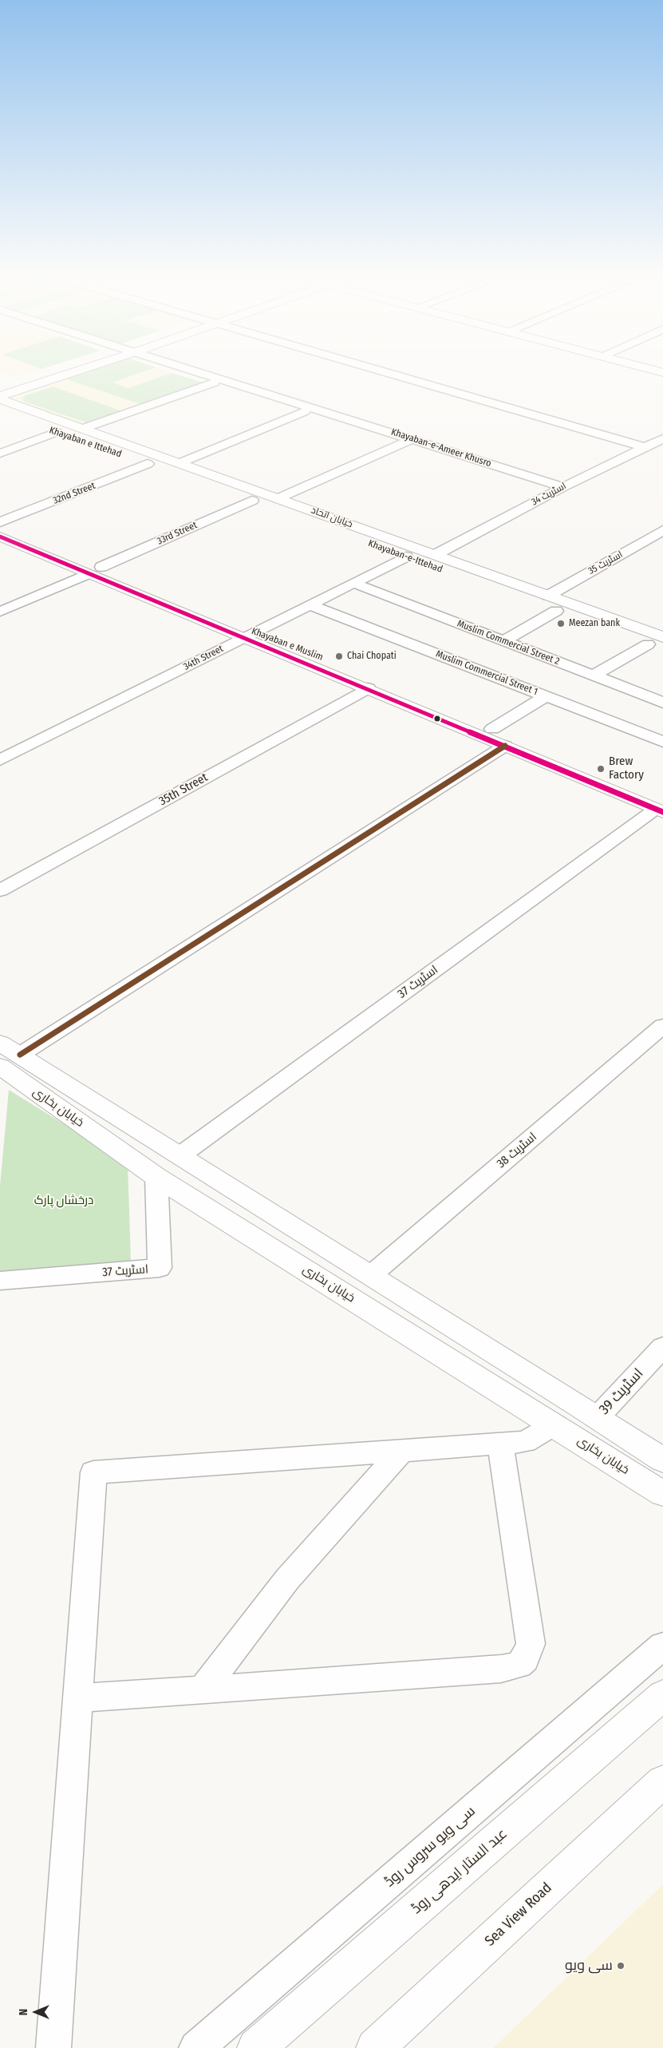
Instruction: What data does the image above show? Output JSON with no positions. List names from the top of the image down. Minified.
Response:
{"streets":{"main road":["Khayaban e Ittehad","خیابان اتحاد","Khayaban-e-Ittehad","Khayaban e Muslim","خیابان بخاری","عبد الستار ایدھی روڈ","Sea View Road"],"street":["Khayaban-e-Ameer Khusro","32nd Street","اسٹریٹ 34","33rd Street","اسٹریٹ 35","Muslim Commercial Street 2","34th Street","Muslim Commercial Street 1","35th Street","اسٹریٹ 37","اسٹریٹ 38","اسٹریٹ 39","سی ویو سروس روڈ"]},"crossings":[["Khayaban e Ittehad","32nd Street"],["Khayaban e Ittehad","Khayaban-e-Ittehad"],["Khayaban-e-Ameer Khusro","اسٹریٹ 34"],["32nd Street","Khayaban-e-Ittehad"],["اسٹریٹ 34","خیابان اتحاد"],["خیابان اتحاد","اسٹریٹ 35"],["33rd Street","Khayaban-e-Ittehad"],["33rd Street","Khayaban e Muslim"],["Khayaban-e-Ittehad","34th Street"],["Muslim Commercial Street 2","34th Street"],["Khayaban e Muslim","34th Street"],["Khayaban e Muslim","35th Street"],["Khayaban e Muslim","اسٹریٹ 37"],["34th Street","Muslim Commercial Street 1"],["اسٹریٹ 37","خیابان بخاری"],["خیابان بخاری","اسٹریٹ 38"],["خیابان بخاری","اسٹریٹ 39"]],"parks":["درخشاں پارک"],"places":["Meezan bank","Chai Chopati","Brew Factory","سی ویو"],"north":"left"}
